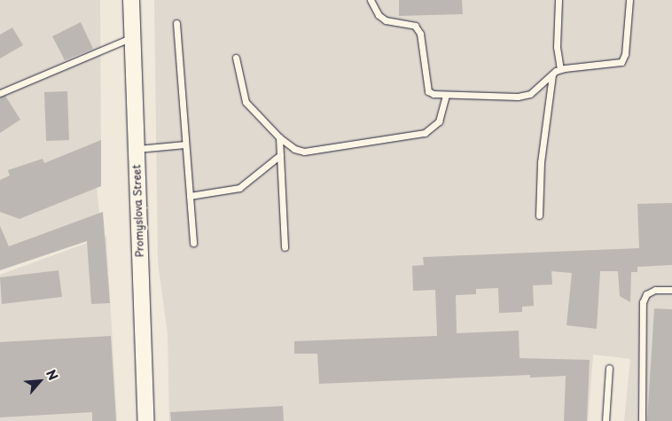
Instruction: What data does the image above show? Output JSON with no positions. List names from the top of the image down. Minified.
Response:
{"streets":{"street":["Promyslova Street"]},"north":"top right"}
